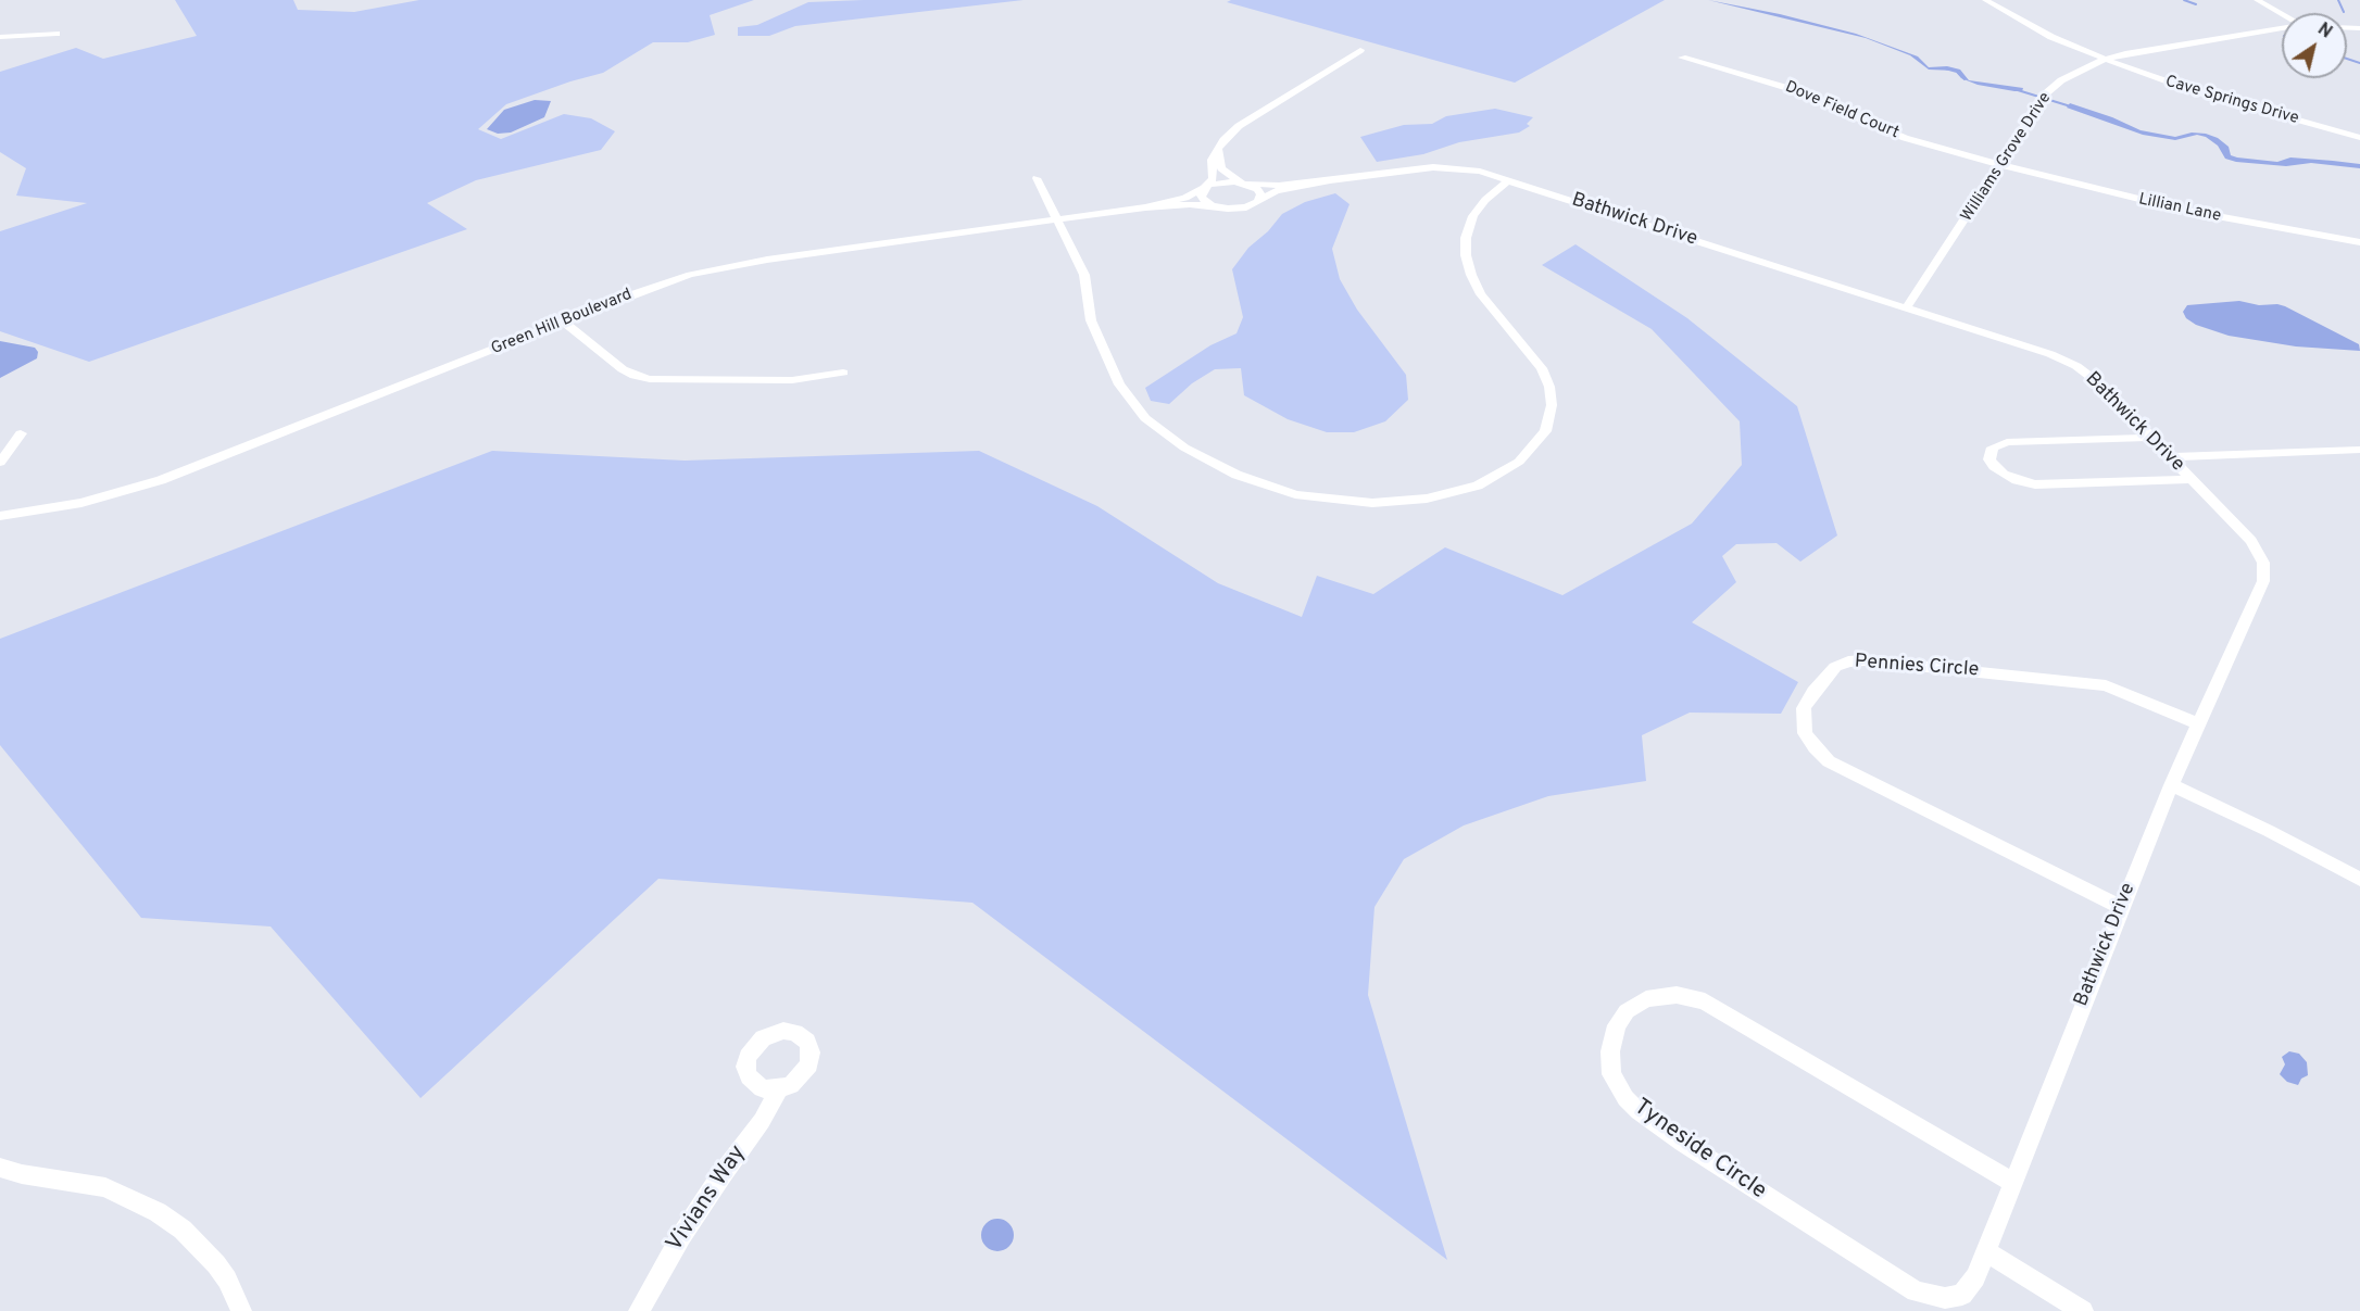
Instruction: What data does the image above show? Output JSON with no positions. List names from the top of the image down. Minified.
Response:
{"streets":{"street":["Cave Springs Drive","Dove Field Court","Williams Grove Drive","Lillian Lane","Bathwick Drive","Green Hill Boulevard","Pennies Circle","Tyneside Circle","Vivians Way"]},"crossings":[["Cave Springs Drive","Williams Grove Drive"],["Dove Field Court","Williams Grove Drive"],["Dove Field Court","Lillian Lane"],["Williams Grove Drive","Lillian Lane"],["Williams Grove Drive","Bathwick Drive"],["Bathwick Drive","Green Hill Boulevard"],["Bathwick Drive","Pennies Circle"],["Bathwick Drive","Tyneside Circle"]],"north":"top right"}
